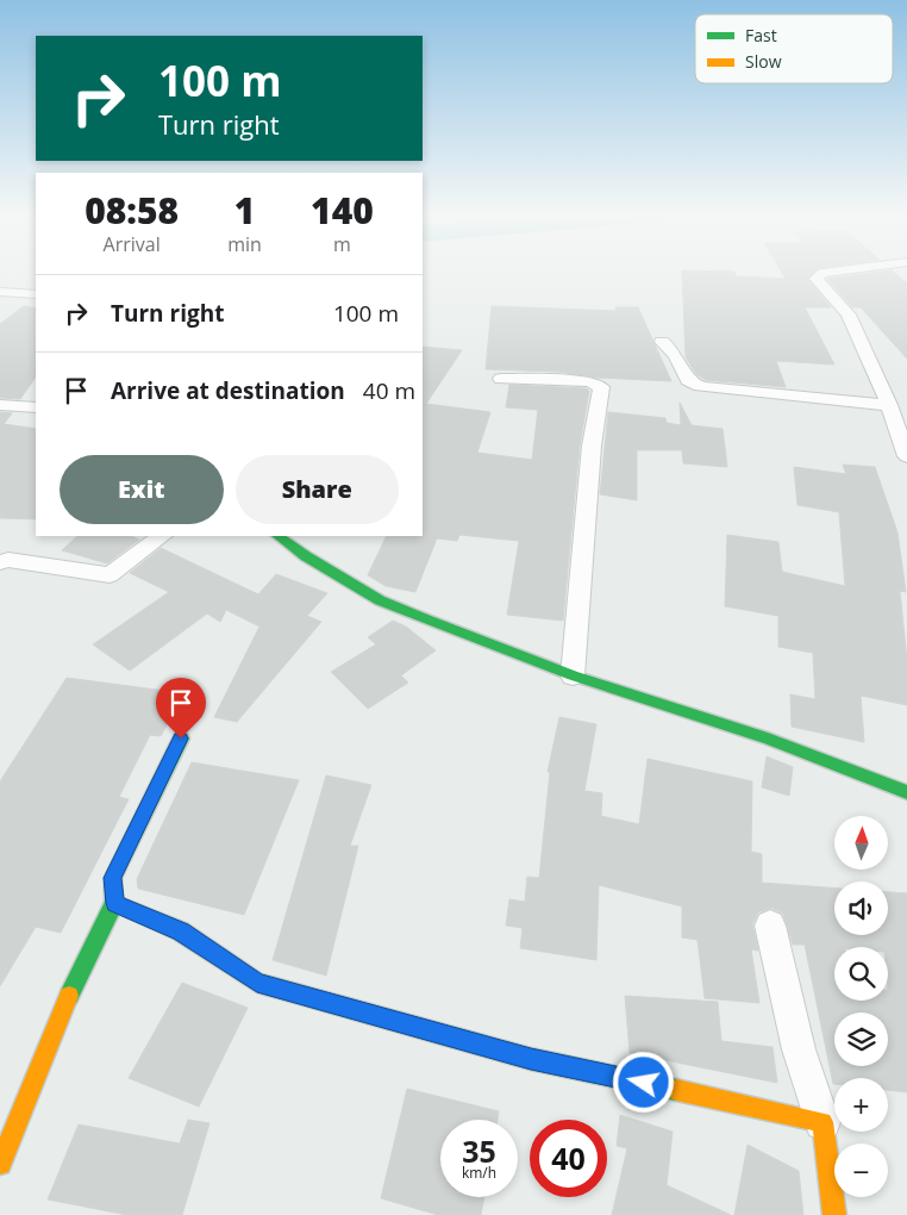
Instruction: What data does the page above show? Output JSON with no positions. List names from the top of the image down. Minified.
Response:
{"legend":["Fast","Slow"],"north":"top","page":{"turn":["100 m","Turn right"],"eta":["08:58","Arrival","1","min","140","m"],"list":[{"name":"Turn right","value":"100 m"},{"name":"Arrive at destination","value":"40 m"}],"buttons":["Exit","Share"],"map_buttons":["+","−"],"speed":"35 km/h","limit":"40"}}
